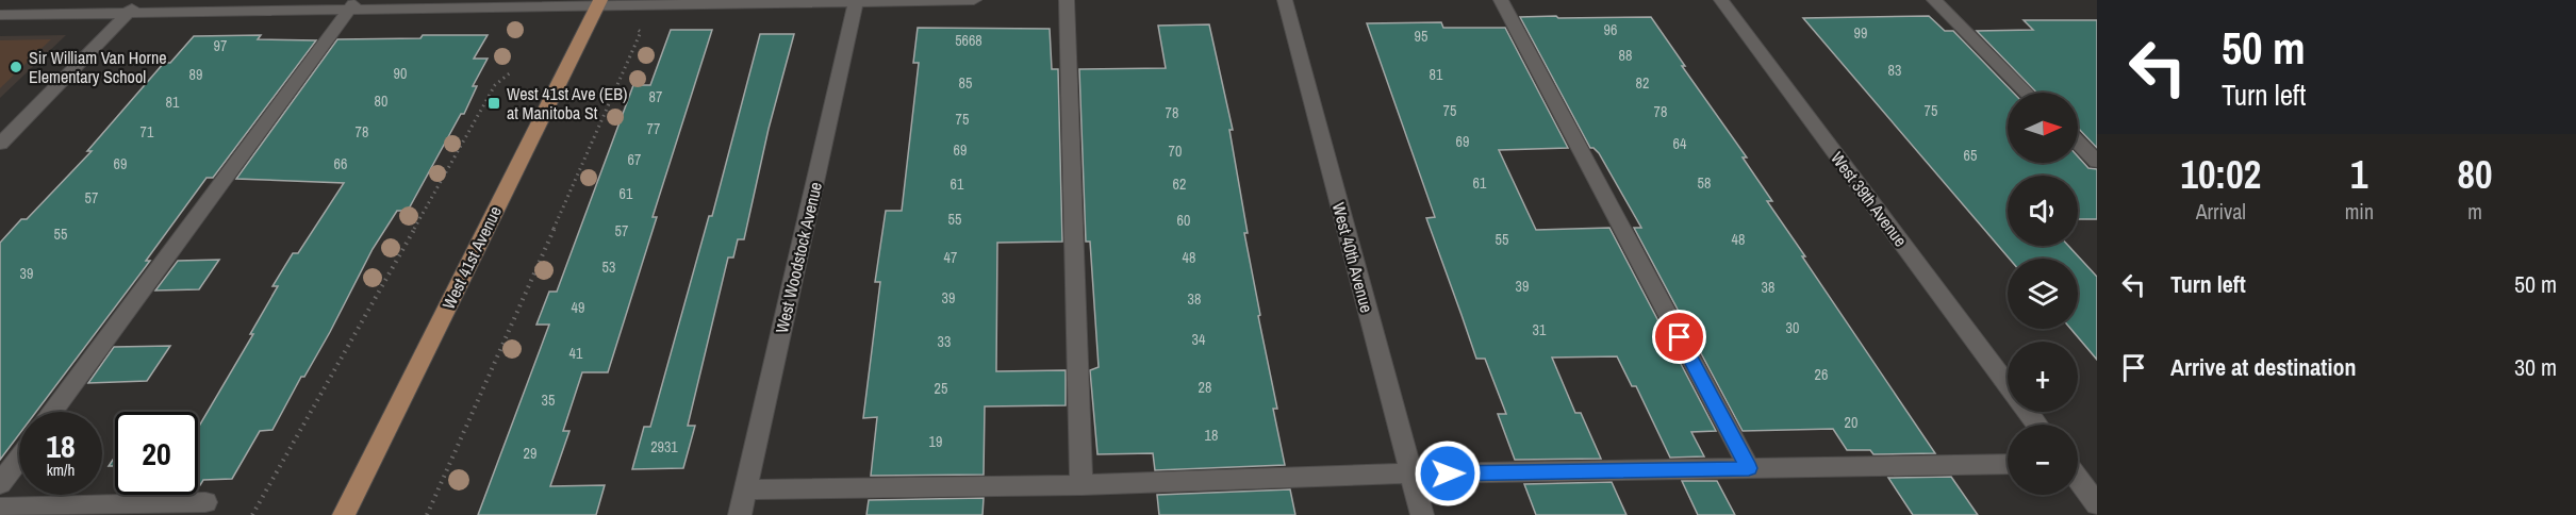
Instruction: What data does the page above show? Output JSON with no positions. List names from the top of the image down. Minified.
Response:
{"streets":{"main road":["West 41st Avenue"],"street":["West 39th Avenue","West Woodstock Avenue","West 40th Avenue"]},"places":{"other":["Sir William Van Horne Elementary School"],"transit":["West 41st Ave (EB) at Manitoba St"]},"house_numbers":["96","99","95","5668","97","88","83","90","89","81","85","82","87","80","81","75","75","78","78","75","77","71","78","69","64","69","70","65","67","69","66","61","58","61","62","61","57","55","60","57","55","55","48","47","48","53","39","39","38","39","38","49","30","31","34","33","41","26","28","25","35","20","18","19","2931","29"],"north":"right","page":{"turn":["50 m","Turn left"],"map_buttons":["+","−"],"eta":["10:02","Arrival","1","min","80","m"],"list":[{"name":"Turn left","value":"50 m"},{"name":"Arrive at destination","value":"30 m"}],"speed":"18 km/h","limit":"20"}}
